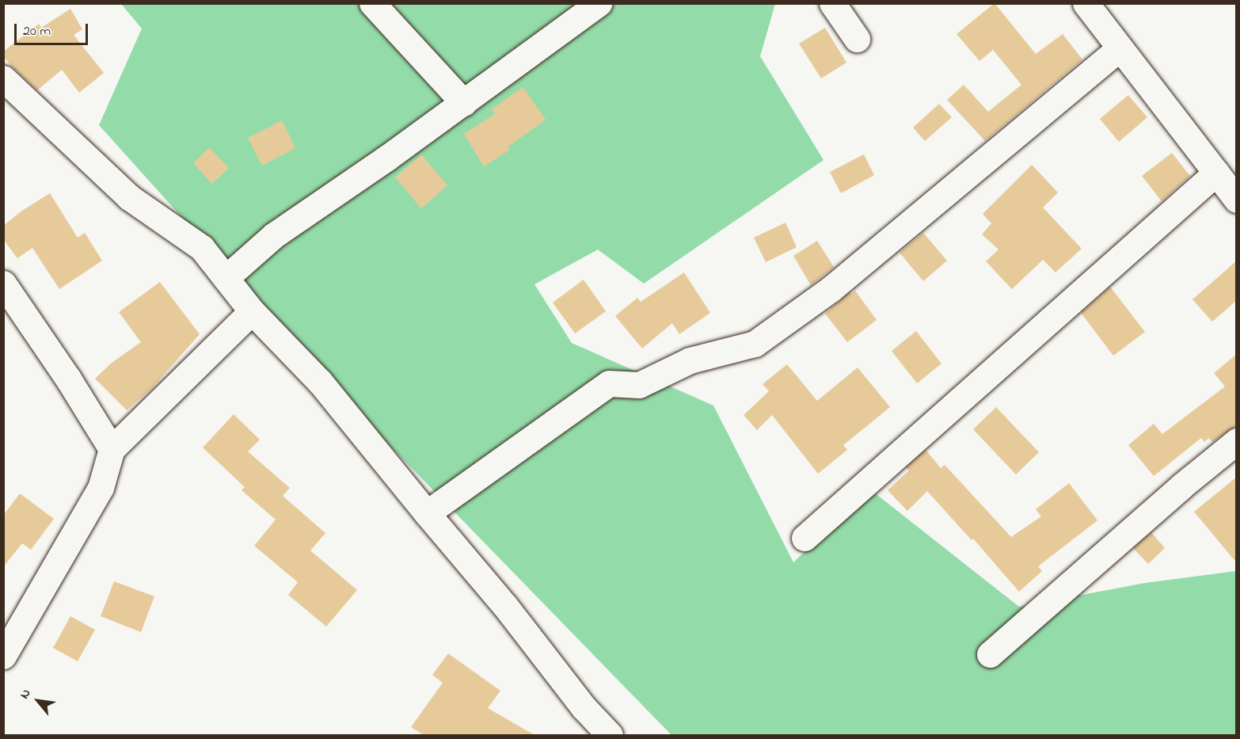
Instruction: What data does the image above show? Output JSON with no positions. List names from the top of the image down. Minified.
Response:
{"scale_bar":"20 m","north":"top left"}
